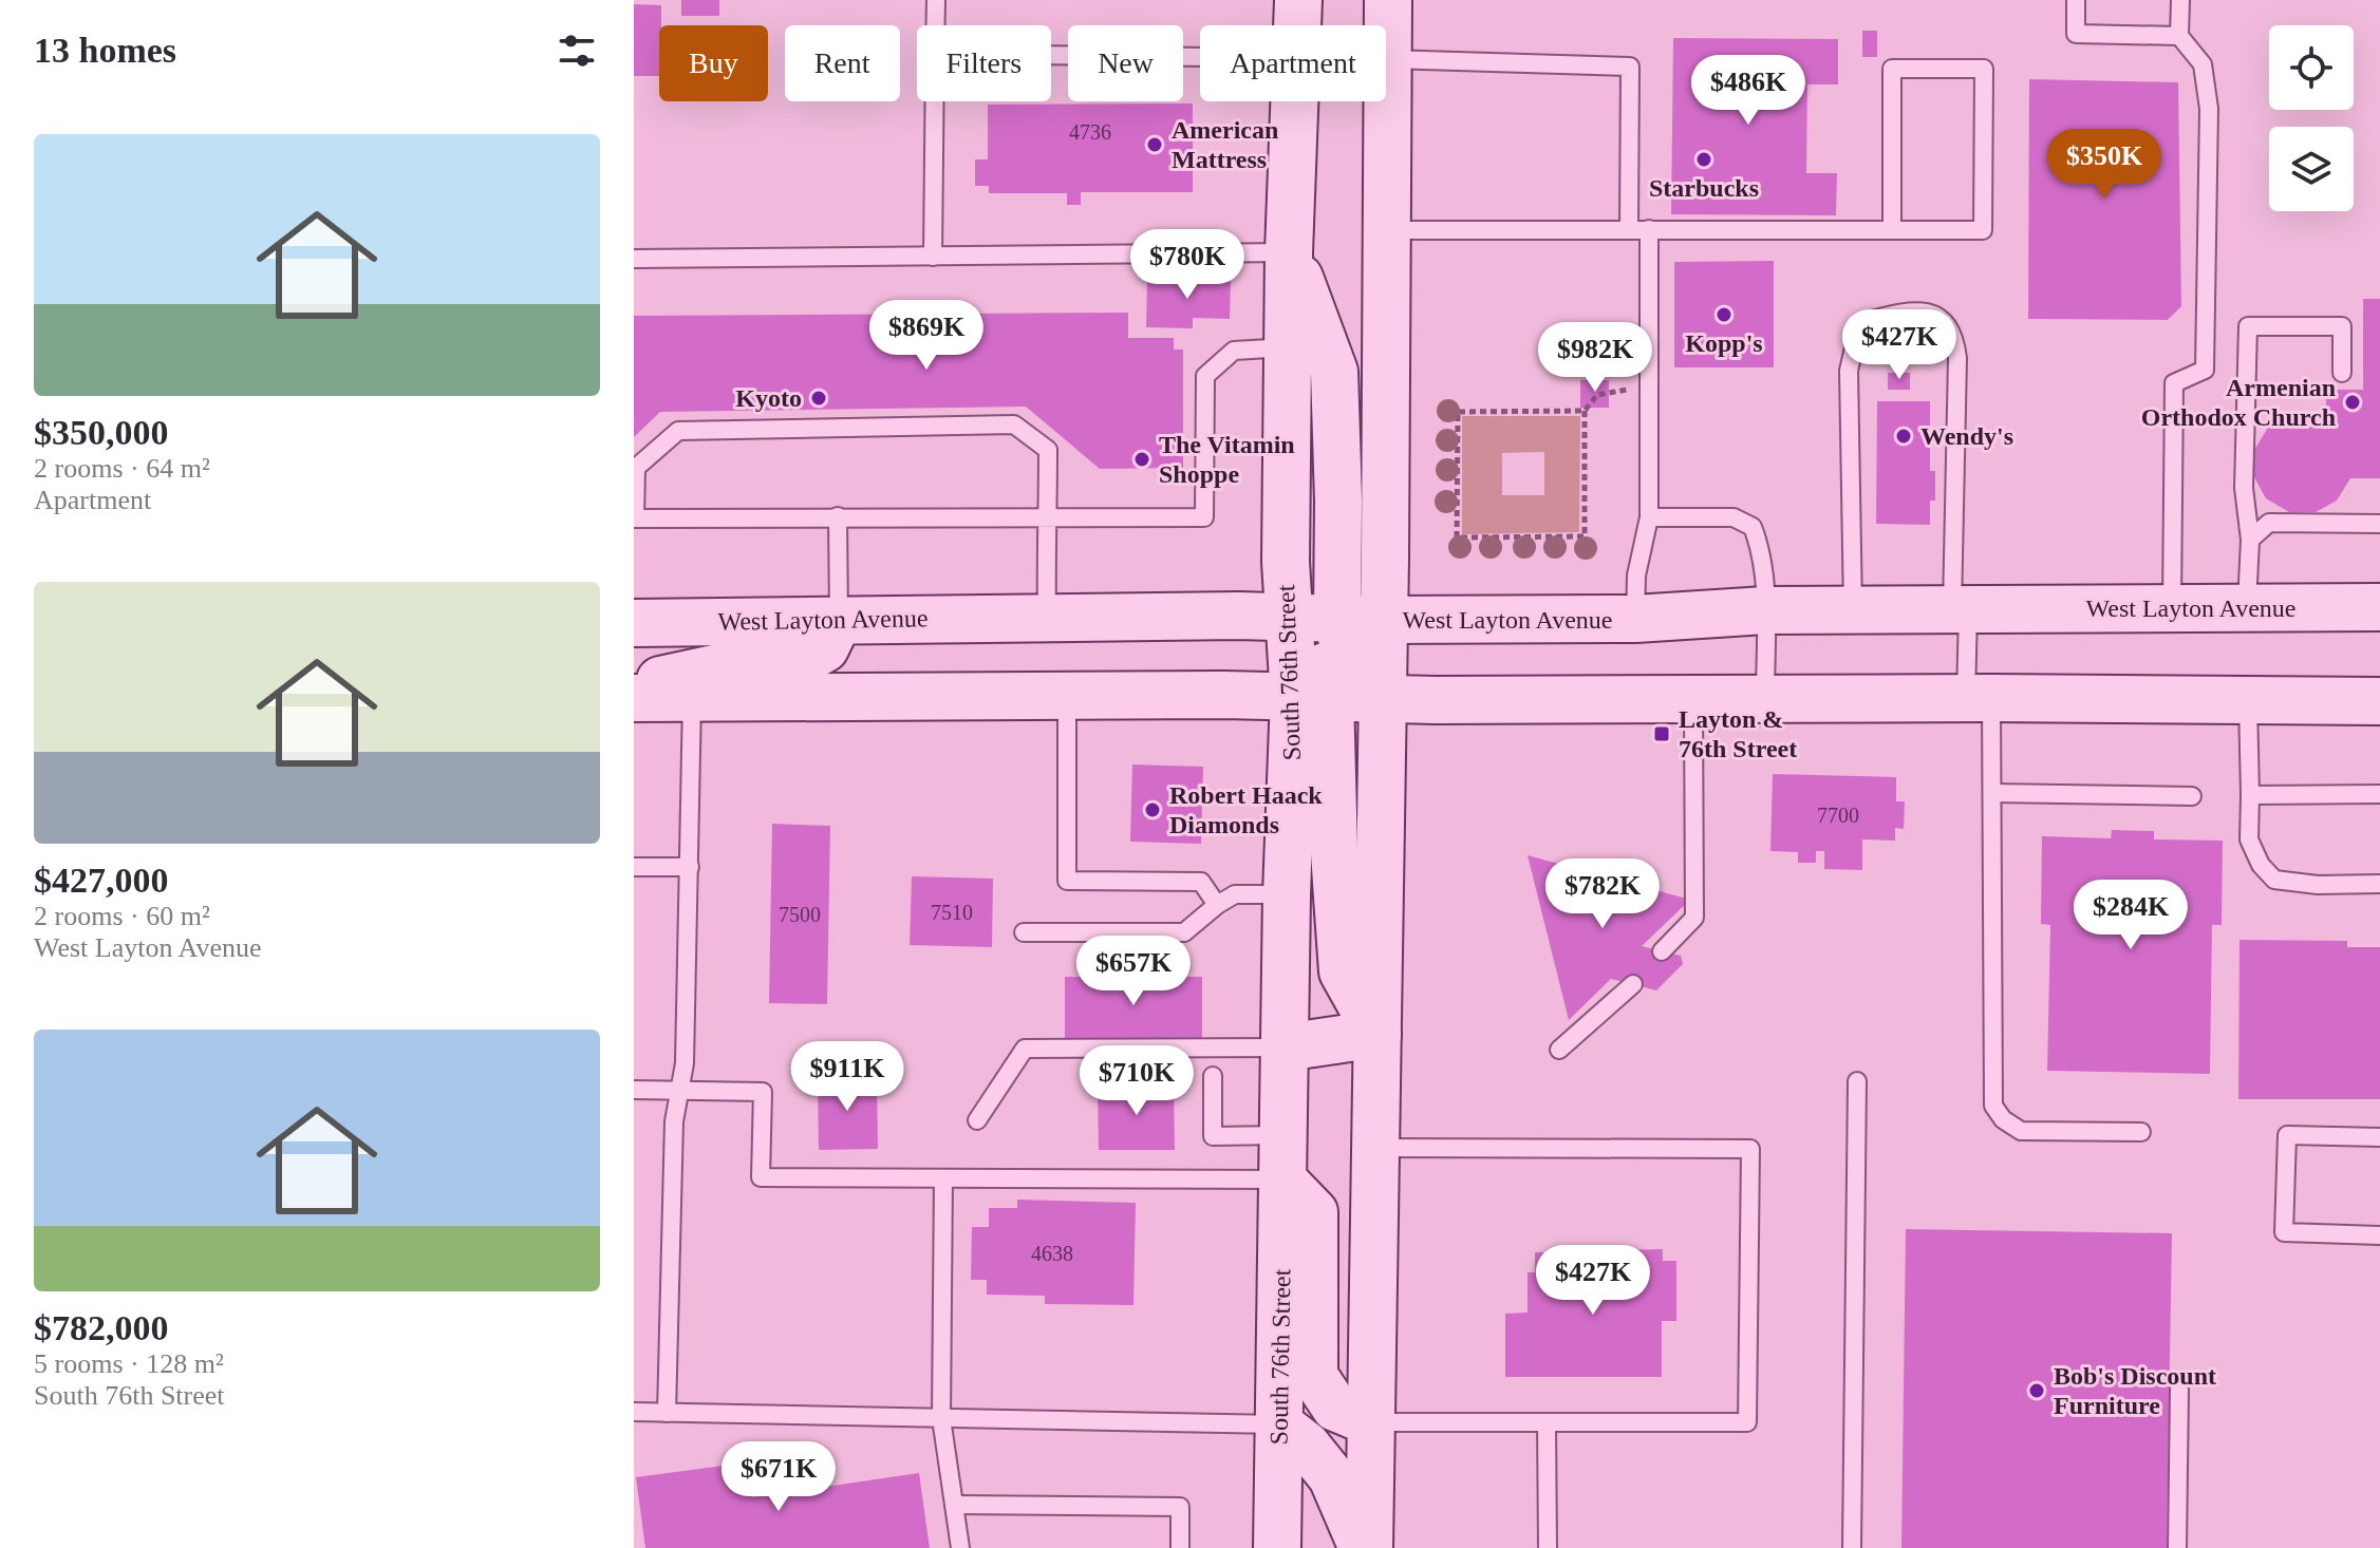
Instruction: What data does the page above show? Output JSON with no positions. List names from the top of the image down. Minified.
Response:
{"streets":{"main road":["West Layton Avenue","South 76th Street"]},"crossings":[["West Layton Avenue","South 76th Street"]],"places":{"other":["American Mattress","Starbucks","Kopp's","Kyoto","Armenian Orthodox Church","Wendy's","The Vitamin Shoppe","Robert Haack Diamonds","Bob's Discount Furniture"],"transit":["Layton & 76th Street"]},"house_numbers":["4736","7700","7510","7500","4638"],"page":{"heading":"13 homes","chip":["Buy","Rent","Filters","New","Apartment"],"price":["$486K","$350K","$780K","$869K","$427K","$982K","$782K","$284K","$657K","$911K","$710K","$427K","$671K"],"list":[{"name":"$350,000","note":"2 rooms · 64 m² · Apartment"},{"name":"$427,000","note":"2 rooms · 60 m² · West Layton Avenue"},{"name":"$782,000","note":"5 rooms · 128 m² · South 76th Street"}]}}
